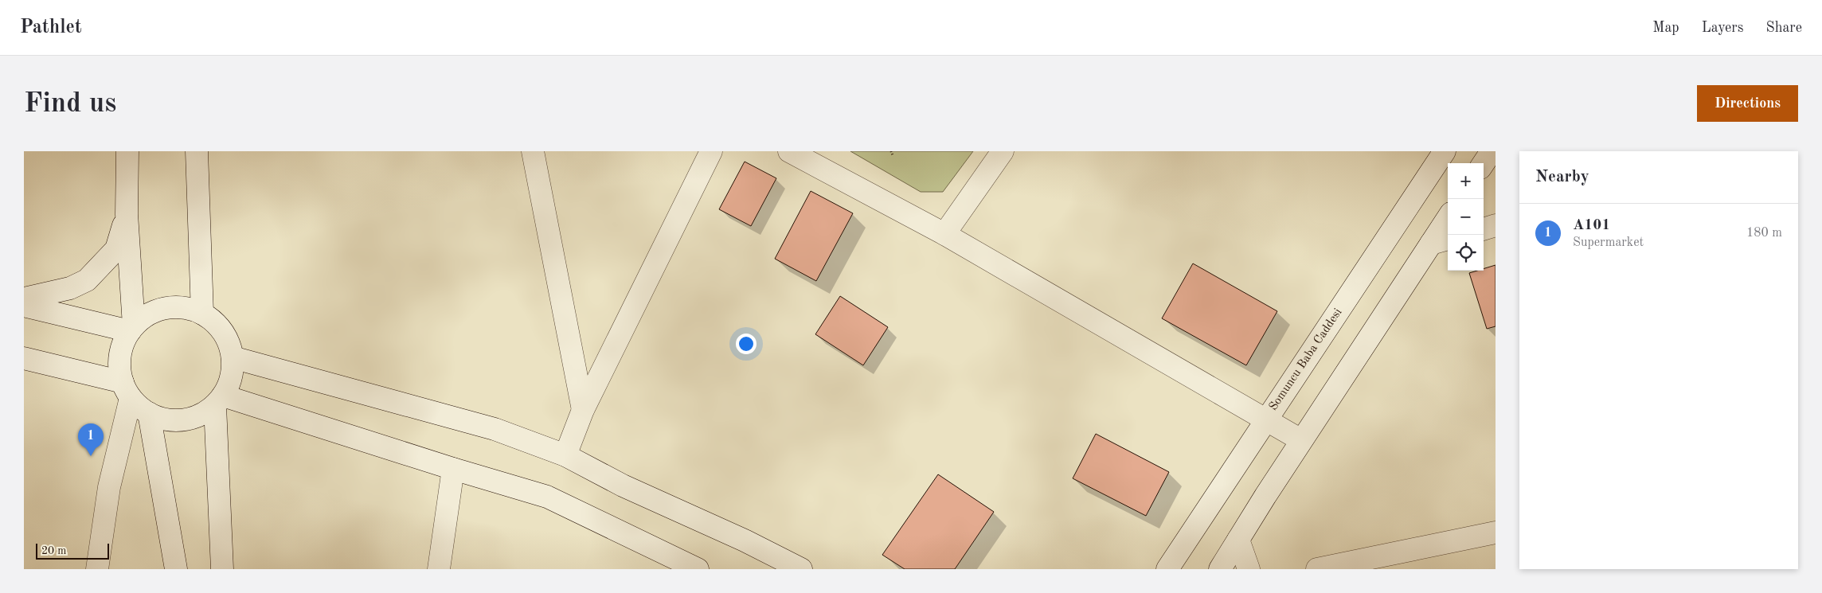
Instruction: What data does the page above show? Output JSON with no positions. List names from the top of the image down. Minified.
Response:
{"streets":{"main road":["Somuncu Baba Caddesi"]},"scale_bar":"20 m","page":{"header":"Pathlet","nav":["Map","Layers","Share"],"buttons":"Directions","title":"Find us","heading":"Nearby","map_buttons":["+","−"],"list":[{"mark":"1","name":"A101","note":"Supermarket","value":"180 m"}],"pins":"1","scale":"20 m"}}
